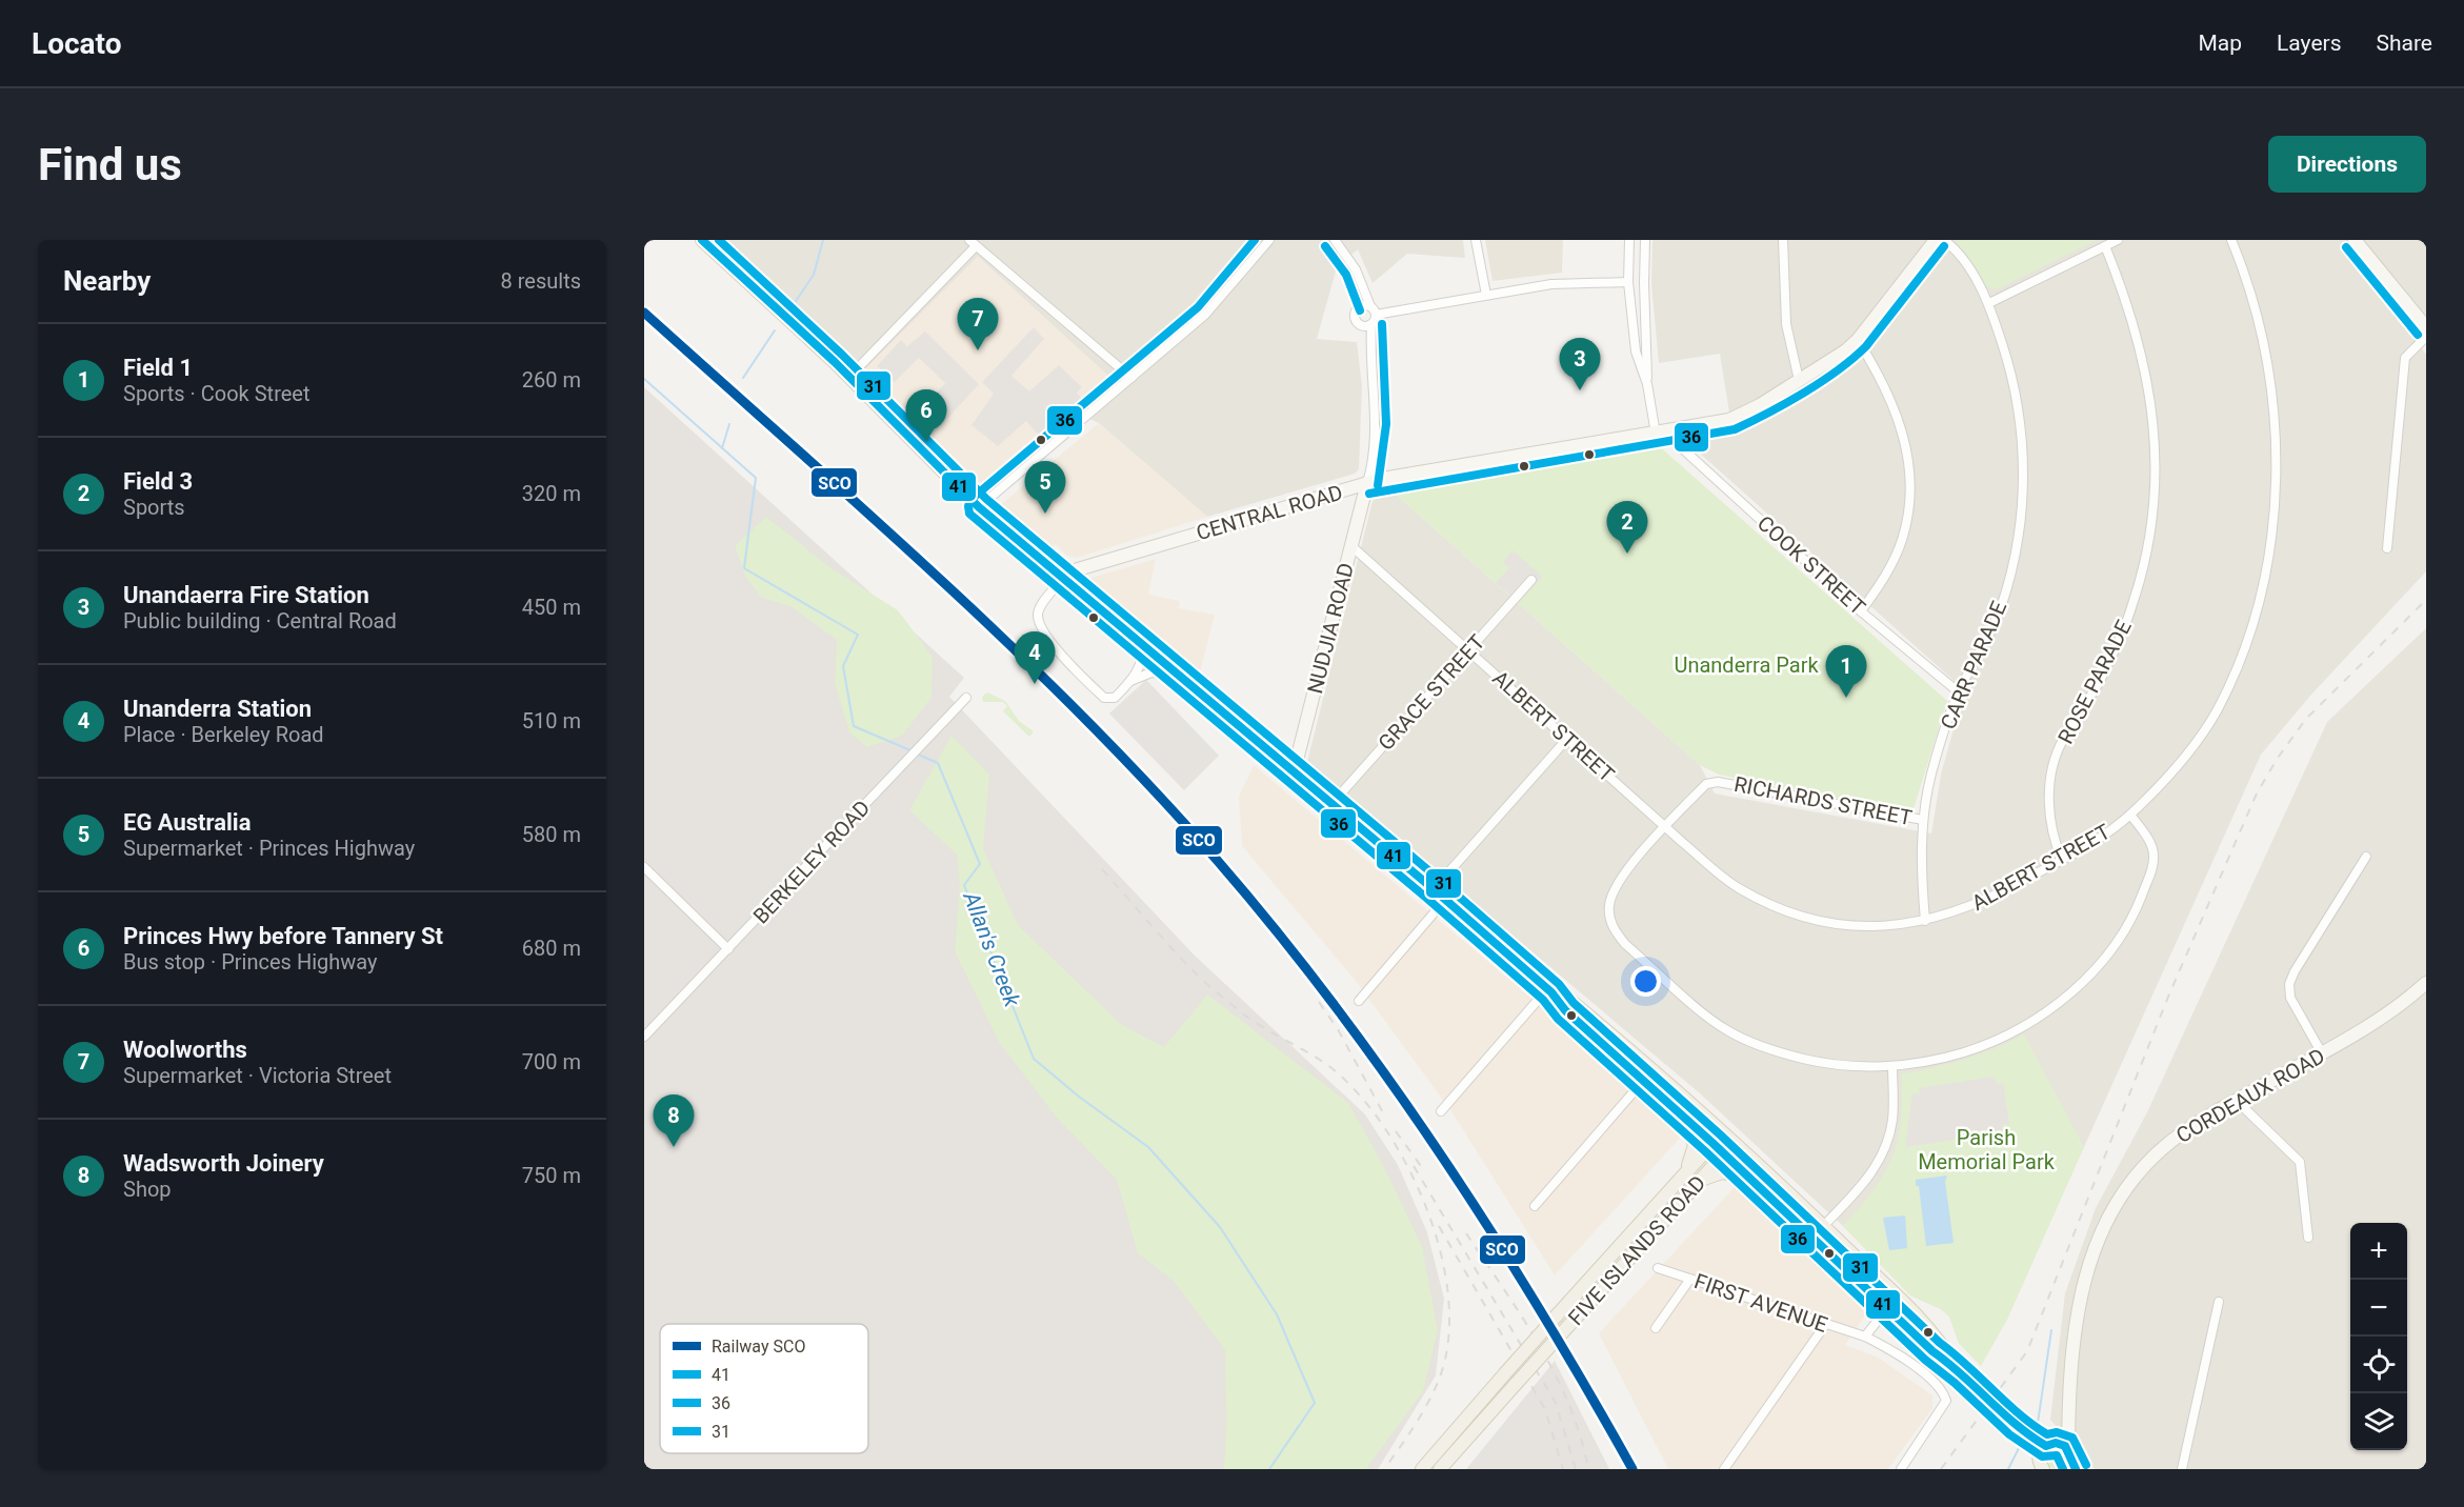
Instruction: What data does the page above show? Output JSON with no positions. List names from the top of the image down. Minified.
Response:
{"streets":{"main road":["CENTRAL ROAD","NUDJIA ROAD","CORDEAUX ROAD","FIVE ISLANDS ROAD"],"street":["COOK STREET","CARR PARADE","ROSE PARADE","GRACE STREET","ALBERT STREET","RICHARDS STREET","BERKELEY ROAD","FIRST AVENUE"]},"crossings":[["CENTRAL ROAD","COOK STREET"],["CENTRAL ROAD","NUDJIA ROAD"],["COOK STREET","CARR PARADE"],["NUDJIA ROAD","ALBERT STREET"],["CARR PARADE","ALBERT STREET"],["CARR PARADE","RICHARDS STREET"],["ROSE PARADE","ALBERT STREET"],["GRACE STREET","ALBERT STREET"],["ALBERT STREET","RICHARDS STREET"]],"water":["Allan's Creek"],"parks":["Unanderra Park","Parish Memorial Park"],"lines":["transit line 41","transit line 36","transit line 31","rail line SCO"],"legend":["Railway SCO","41","36","31"],"page":{"header":"Locato","nav":["Map","Layers","Share"],"buttons":"Directions","title":"Find us","heading":["Nearby","8 results"],"pins":["7","3","6","5","2","4","1","8"],"list":[{"mark":"1","name":"Field 1","note":"Sports · Cook Street","value":"260 m"},{"mark":"2","name":"Field 3","note":"Sports","value":"320 m"},{"mark":"3","name":"Unandaerra Fire Station","note":"Public building · Central Road","value":"450 m"},{"mark":"4","name":"Unanderra Station","note":"Place · Berkeley Road","value":"510 m"},{"mark":"5","name":"EG Australia","note":"Supermarket · Princes Highway","value":"580 m"},{"mark":"6","name":"Princes Hwy before Tannery St","note":"Bus stop · Princes Highway","value":"680 m"},{"mark":"7","name":"Woolworths","note":"Supermarket · Victoria Street","value":"700 m"},{"mark":"8","name":"Wadsworth Joinery","note":"Shop","value":"750 m"}],"map_buttons":["+","−"]}}
